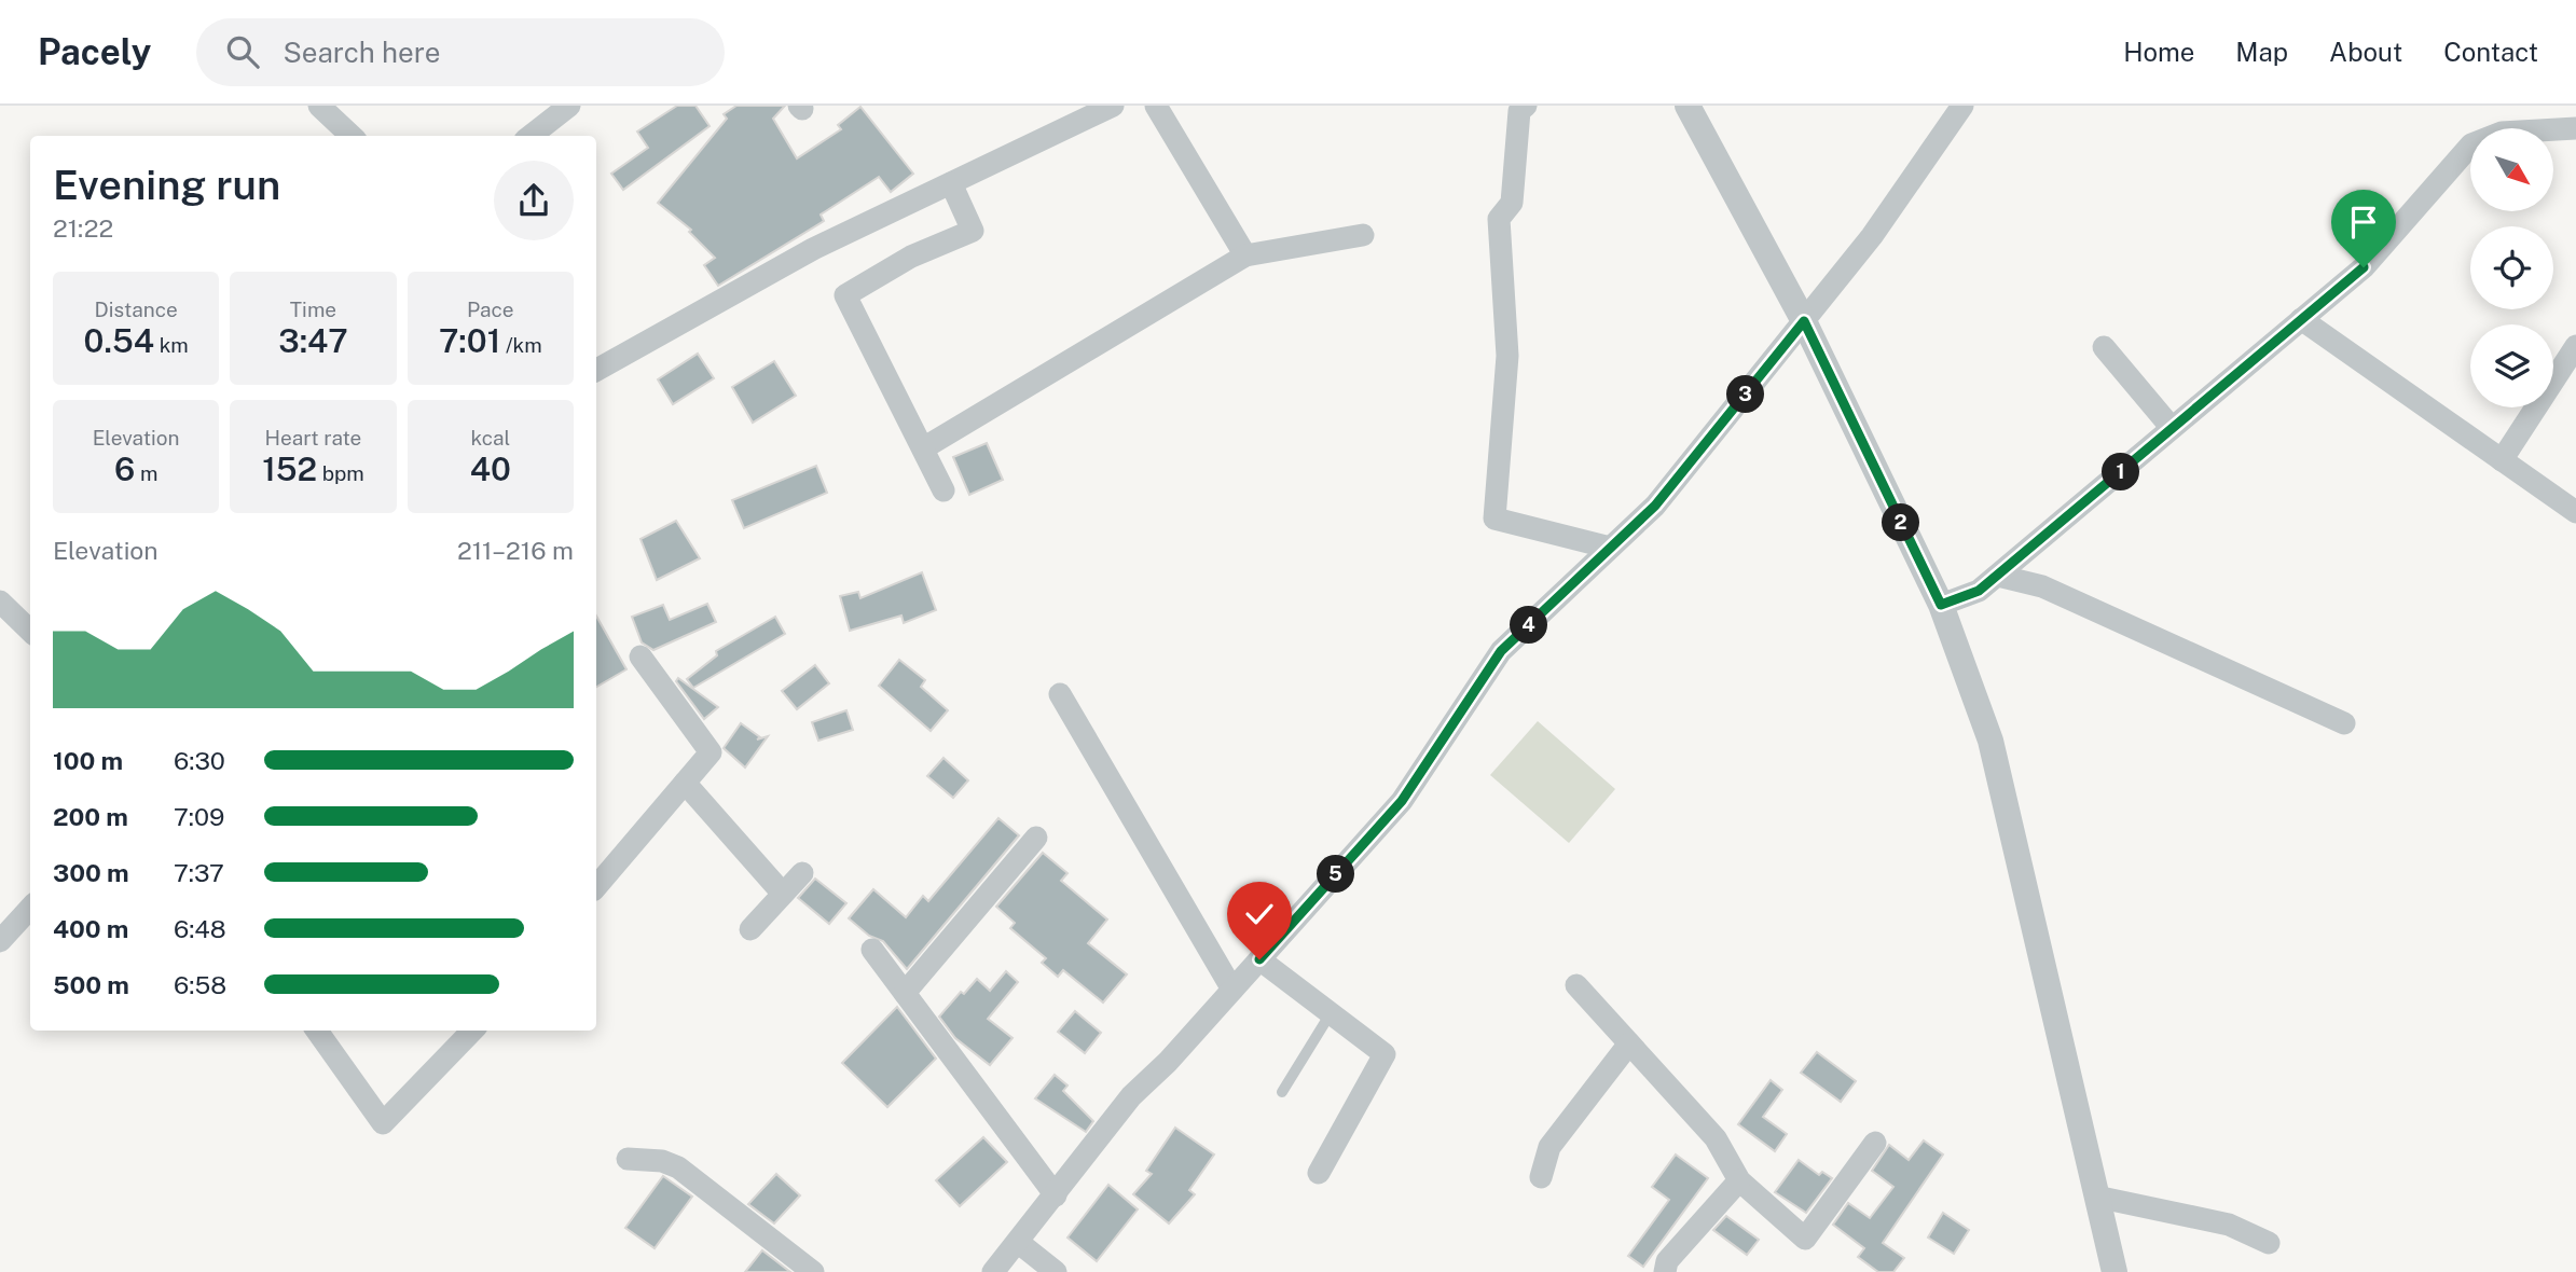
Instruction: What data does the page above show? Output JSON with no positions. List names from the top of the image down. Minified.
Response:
{"north":"bottom right","page":{"header":"Pacely","search":"Search here","nav":["Home","Map","About","Contact"],"heading":["Evening run","21:22"],"stats":[["Distance","0.54 km"],["Time","3:47"],["Pace","7:01 /km"],["Elevation","6 m"],["Heart rate","152 bpm"],["kcal","40"]],"pins":["3","1","2","4","5"],"chart":["Elevation","211–216 m"],"list":[{"name":"100 m","note":"6:30"},{"name":"200 m","note":"7:09"},{"name":"300 m","note":"7:37"},{"name":"400 m","note":"6:48"},{"name":"500 m","note":"6:58"}]}}
